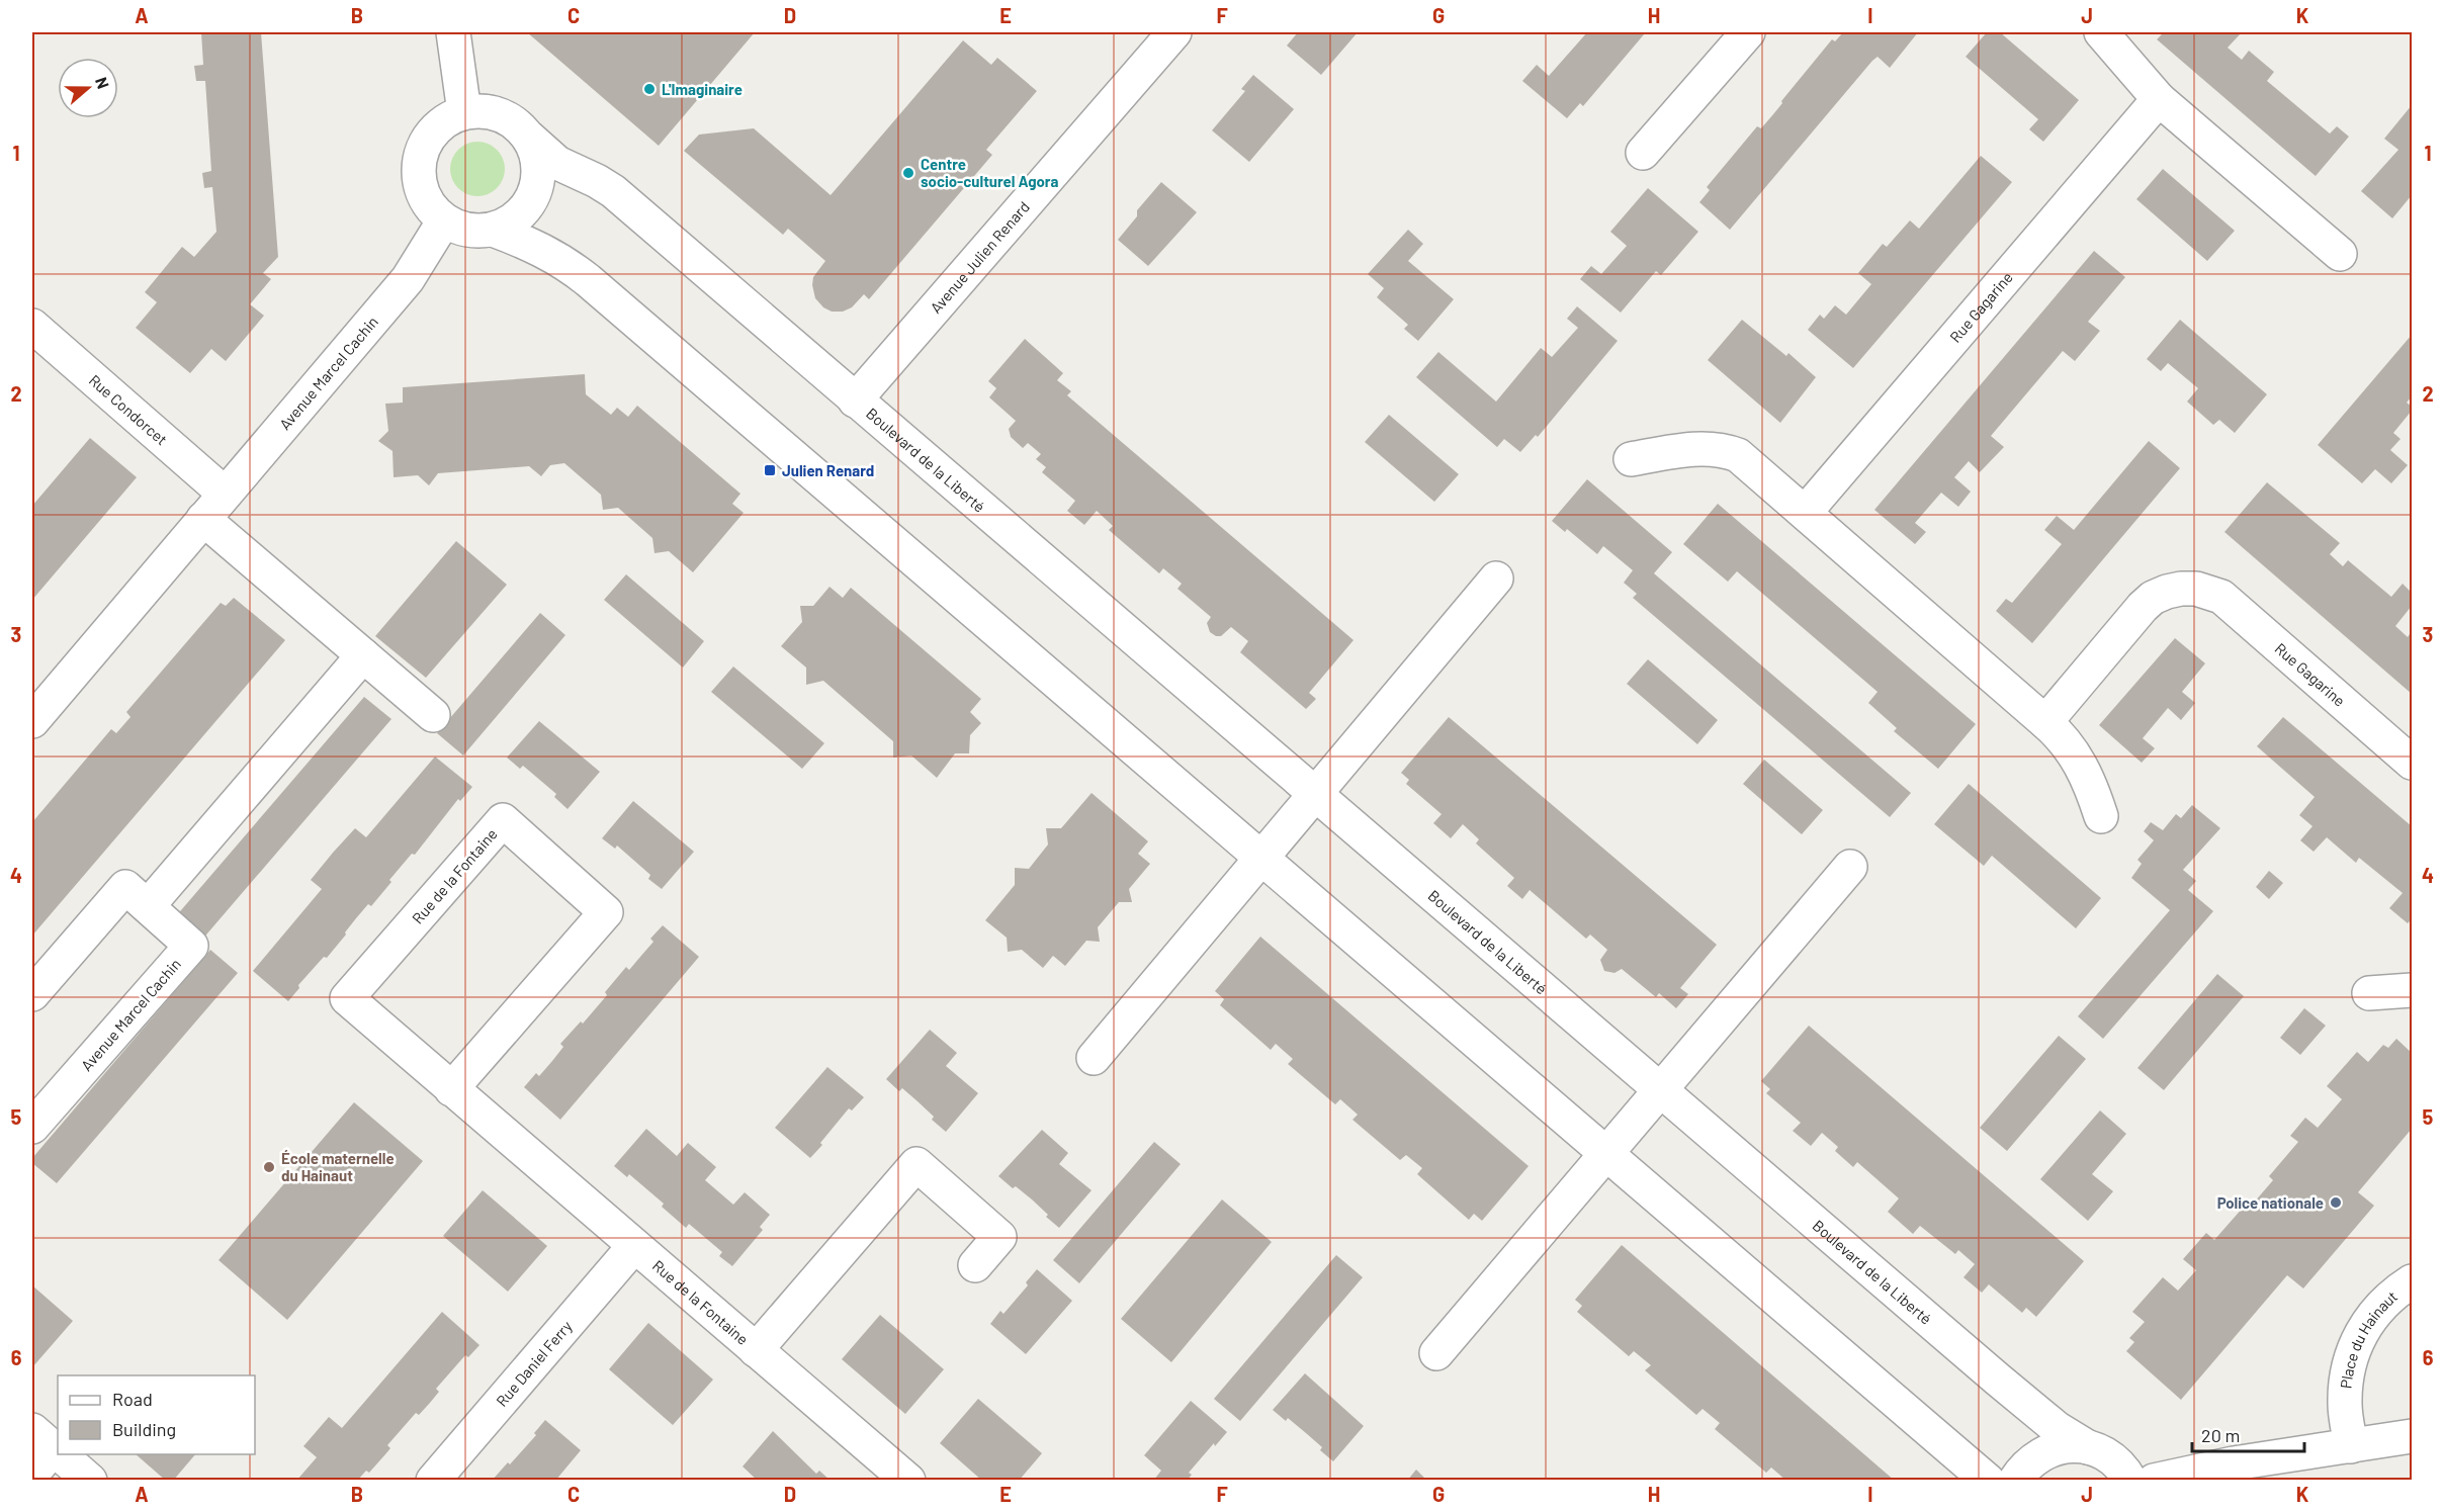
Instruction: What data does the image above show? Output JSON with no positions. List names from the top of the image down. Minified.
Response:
{"streets":{"street":["Avenue Julien Renard","Rue Gagarine","Avenue Marcel Cachin","Rue Condorcet","Boulevard de la Liberté","Rue de la Fontaine","Place du Hainaut","Rue Daniel Ferry"]},"crossings":[["Avenue Julien Renard","Boulevard de la Liberté"],["Avenue Marcel Cachin","Rue Condorcet"],["Avenue Marcel Cachin","Boulevard de la Liberté"],["Rue de la Fontaine","Rue Daniel Ferry"]],"places":{"other":["L'Imaginaire","Centre socio-culturel Agora","École maternelle du Hainaut","Police nationale"],"transit":["Julien Renard"]},"legend":["Road","Building"],"scale_bar":"20 m","north":"right","grid":{"columns":["A","B","C","D","E","F","G","H","I","J","K"],"rows":["1","2","3","4","5","6"]}}
